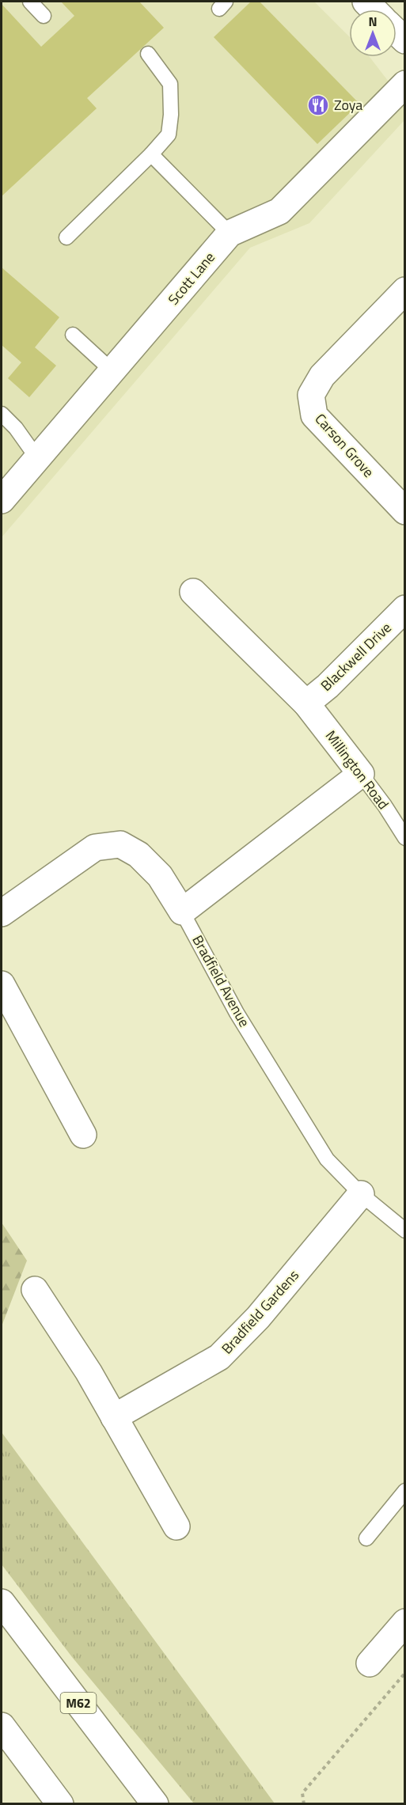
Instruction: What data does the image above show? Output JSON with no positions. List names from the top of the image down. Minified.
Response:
{"streets":{"main road":["Scott Lane","Carson Grove","Blackwell Drive","Millington Road","Bradfield Avenue","Bradfield Gardens","M62"]},"crossings":[["Blackwell Drive","Millington Road"],["Bradfield Avenue","Bradfield Gardens"]],"places":{"restaurant":["Zoya"]},"north":"top"}
